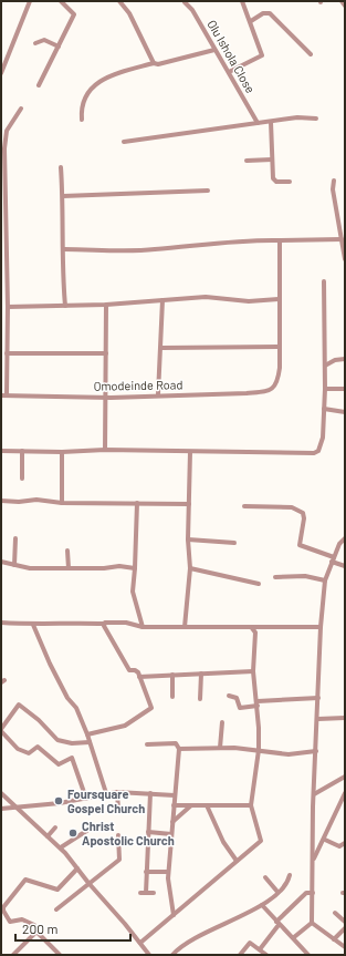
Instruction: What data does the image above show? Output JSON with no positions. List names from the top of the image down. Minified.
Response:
{"streets":{"street":["Olu Ishola Close","Omodeinde Road"]},"places":["Foursquare Gospel Church","Christ Apostolic Church"],"scale_bar":"200 m"}
